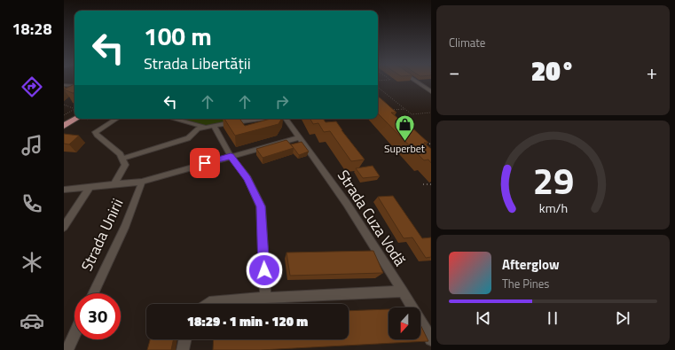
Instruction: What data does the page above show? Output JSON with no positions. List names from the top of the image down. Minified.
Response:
{"streets":{"street":["Strada Cuza Vodă","Strada Unirii"]},"places":{"shop":["Superbet"]},"north":"bottom","page":{"tabs":"18:28","tile":"Climate","turn":["100 m","Strada Libertății"],"heat":["−","20°","+"],"song":["Afterglow","The Pines"],"limit":"30","trip":"18:29 · 1 min · 120 m","gauge":["29","km/h"]}}
